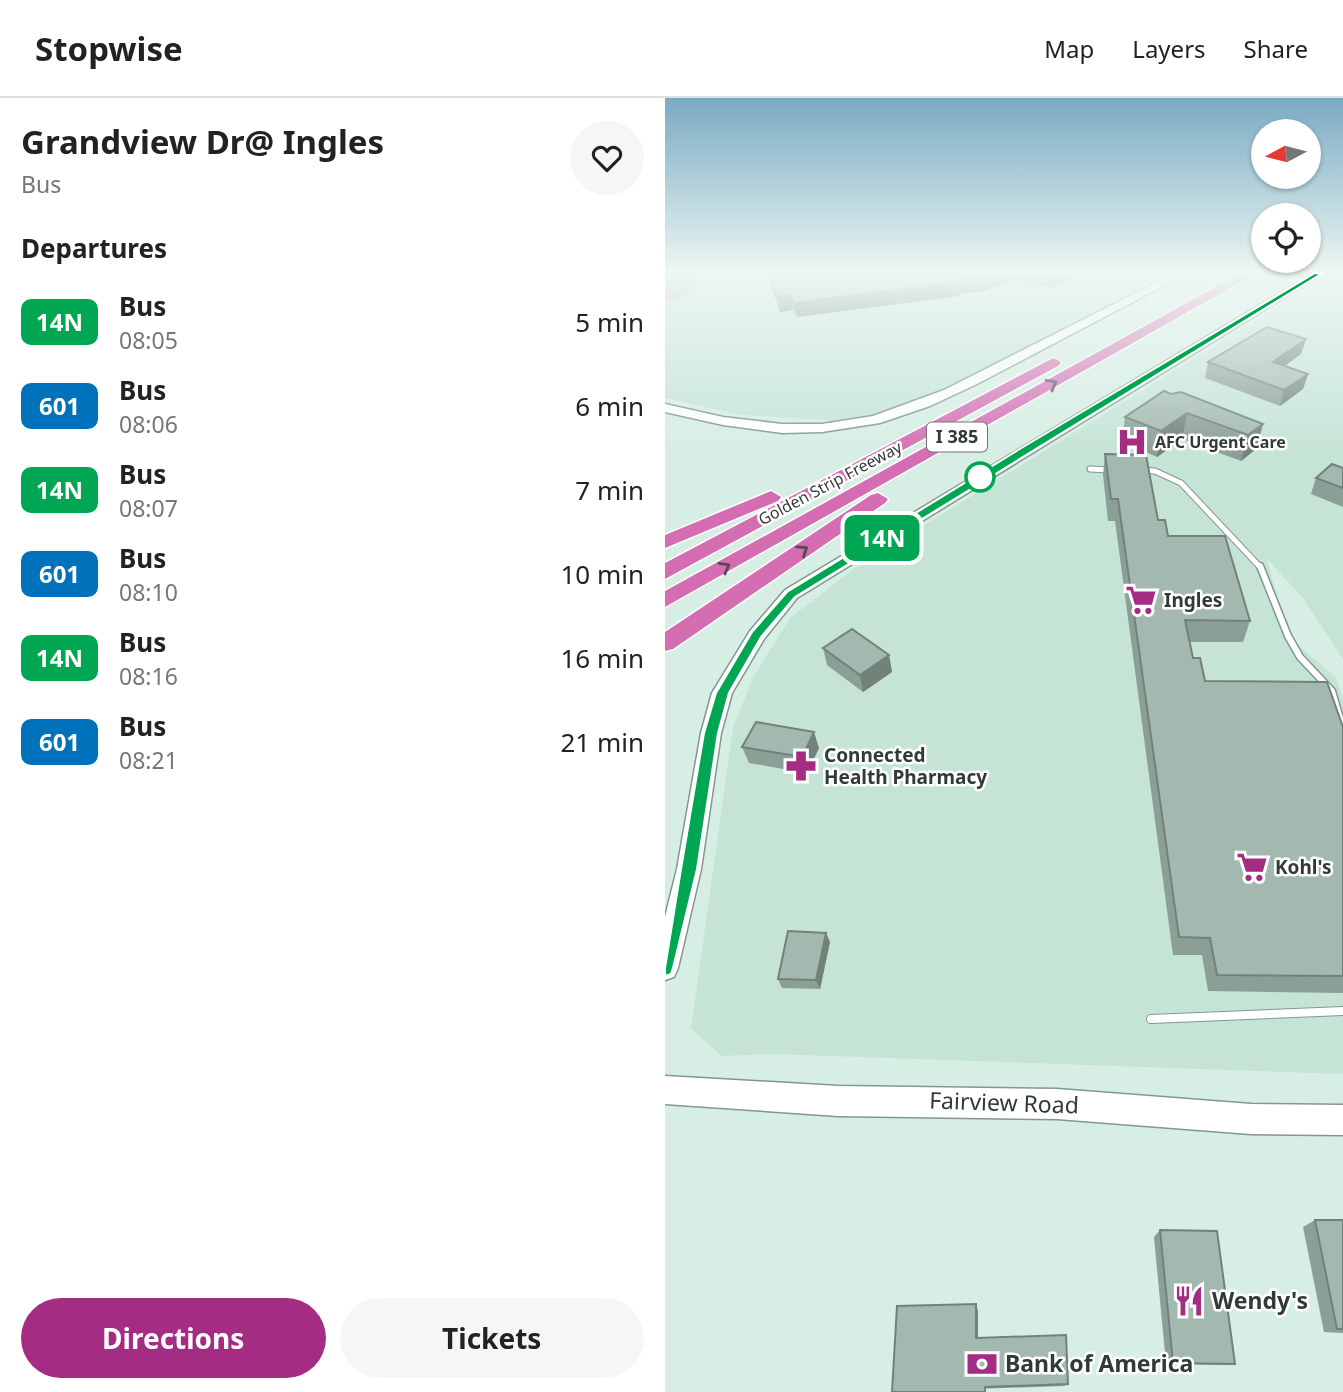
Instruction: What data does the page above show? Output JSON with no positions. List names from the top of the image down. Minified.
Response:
{"streets":{"highway":["I 385","Golden Strip Freeway"],"main road":["Fairview Road"]},"places":{"hospital":["AFC Urgent Care"],"supermarket":["Ingles","Kohl's"],"pharmacy":["Connected Health Pharmacy"],"restaurant":["Wendy's"],"bank":["Bank of America"]},"lines":["bus line 14N"],"north":"left","page":{"header":"Stopwise","nav":["Map","Layers","Share"],"heading":[["Grandview Dr@ Ingles","Bus"],"Departures"],"on_map":"14N","list":[{"mark":"14N","name":"Bus","note":"08:05","value":"5 min"},{"mark":"601","name":"Bus","note":"08:06","value":"6 min"},{"mark":"14N","name":"Bus","note":"08:07","value":"7 min"},{"mark":"601","name":"Bus","note":"08:10","value":"10 min"},{"mark":"14N","name":"Bus","note":"08:16","value":"16 min"},{"mark":"601","name":"Bus","note":"08:21","value":"21 min"}],"buttons":["Directions","Tickets"]}}
